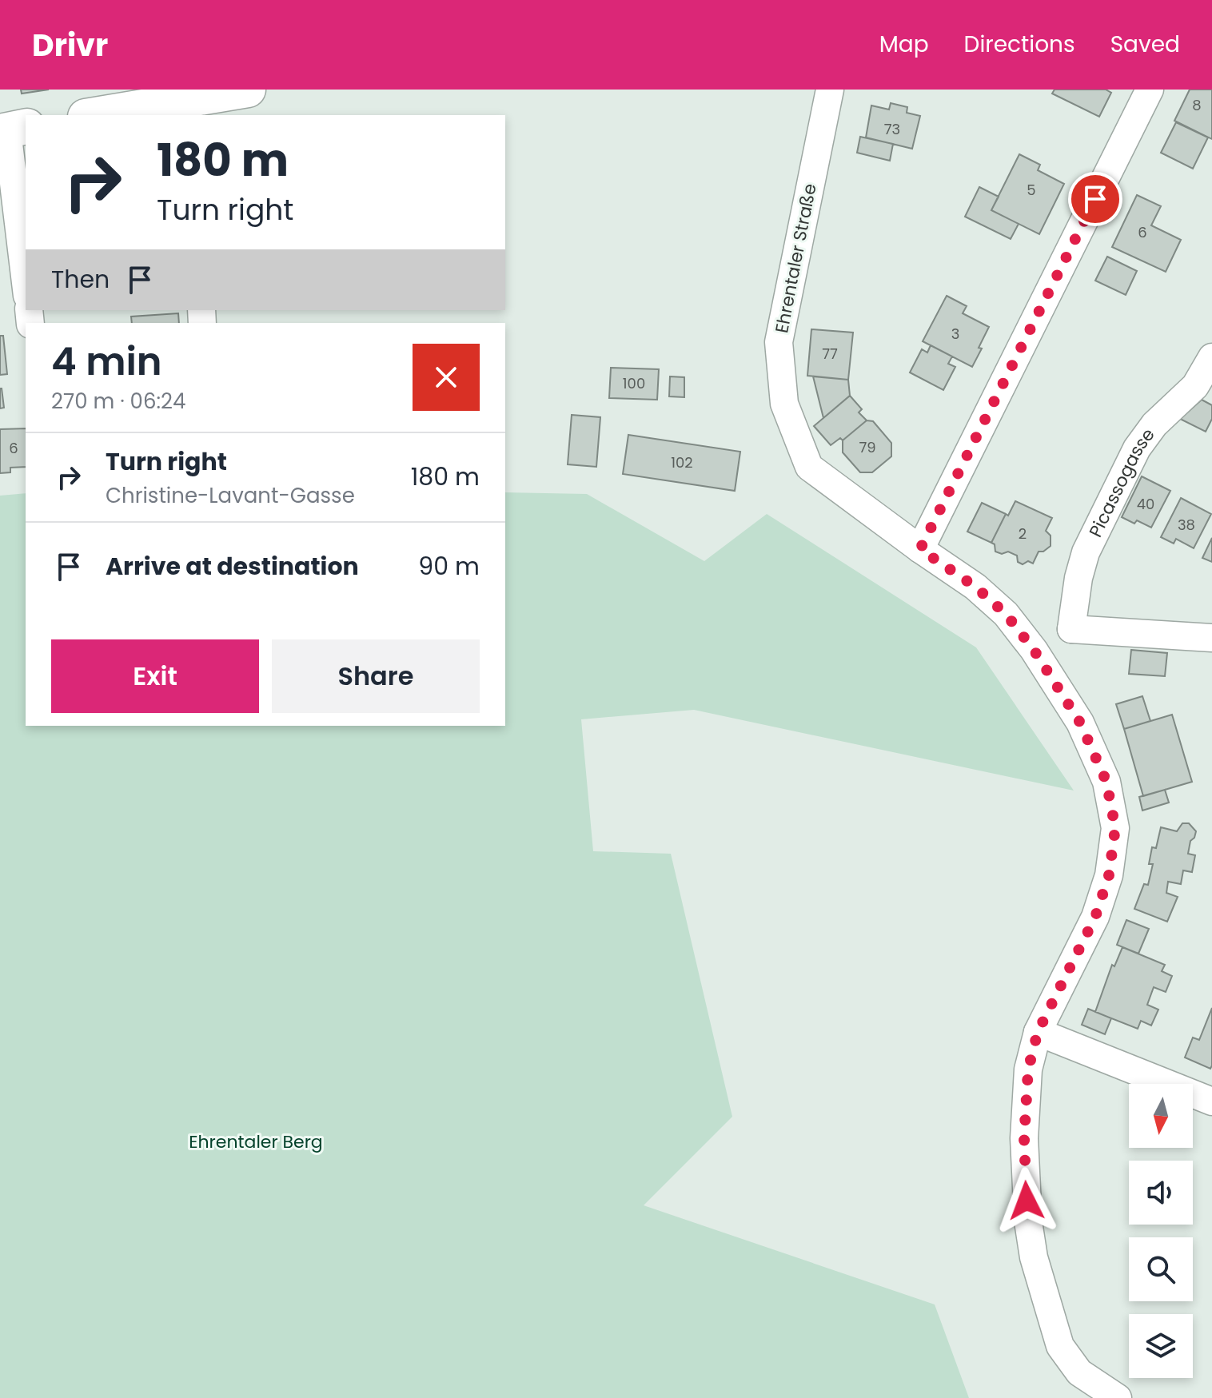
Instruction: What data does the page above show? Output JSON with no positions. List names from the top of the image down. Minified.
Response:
{"streets":{"street":["Ehrentaler Straße","Picassogasse"]},"parks":["Ehrentaler Berg"],"house_numbers":["8","73","5","6","3","77","100","79","6","102","40","38","2"],"north":"bottom","page":{"header":"Drivr","nav":["Map","Directions","Saved"],"turn":["180 m","Turn right"],"then":"Then","heading":["4 min","270 m · 06:24"],"list":[{"name":"Turn right","note":"Christine-Lavant-Gasse","value":"180 m"},{"name":"Arrive at destination","value":"90 m"}],"buttons":["Exit","Share"]}}
